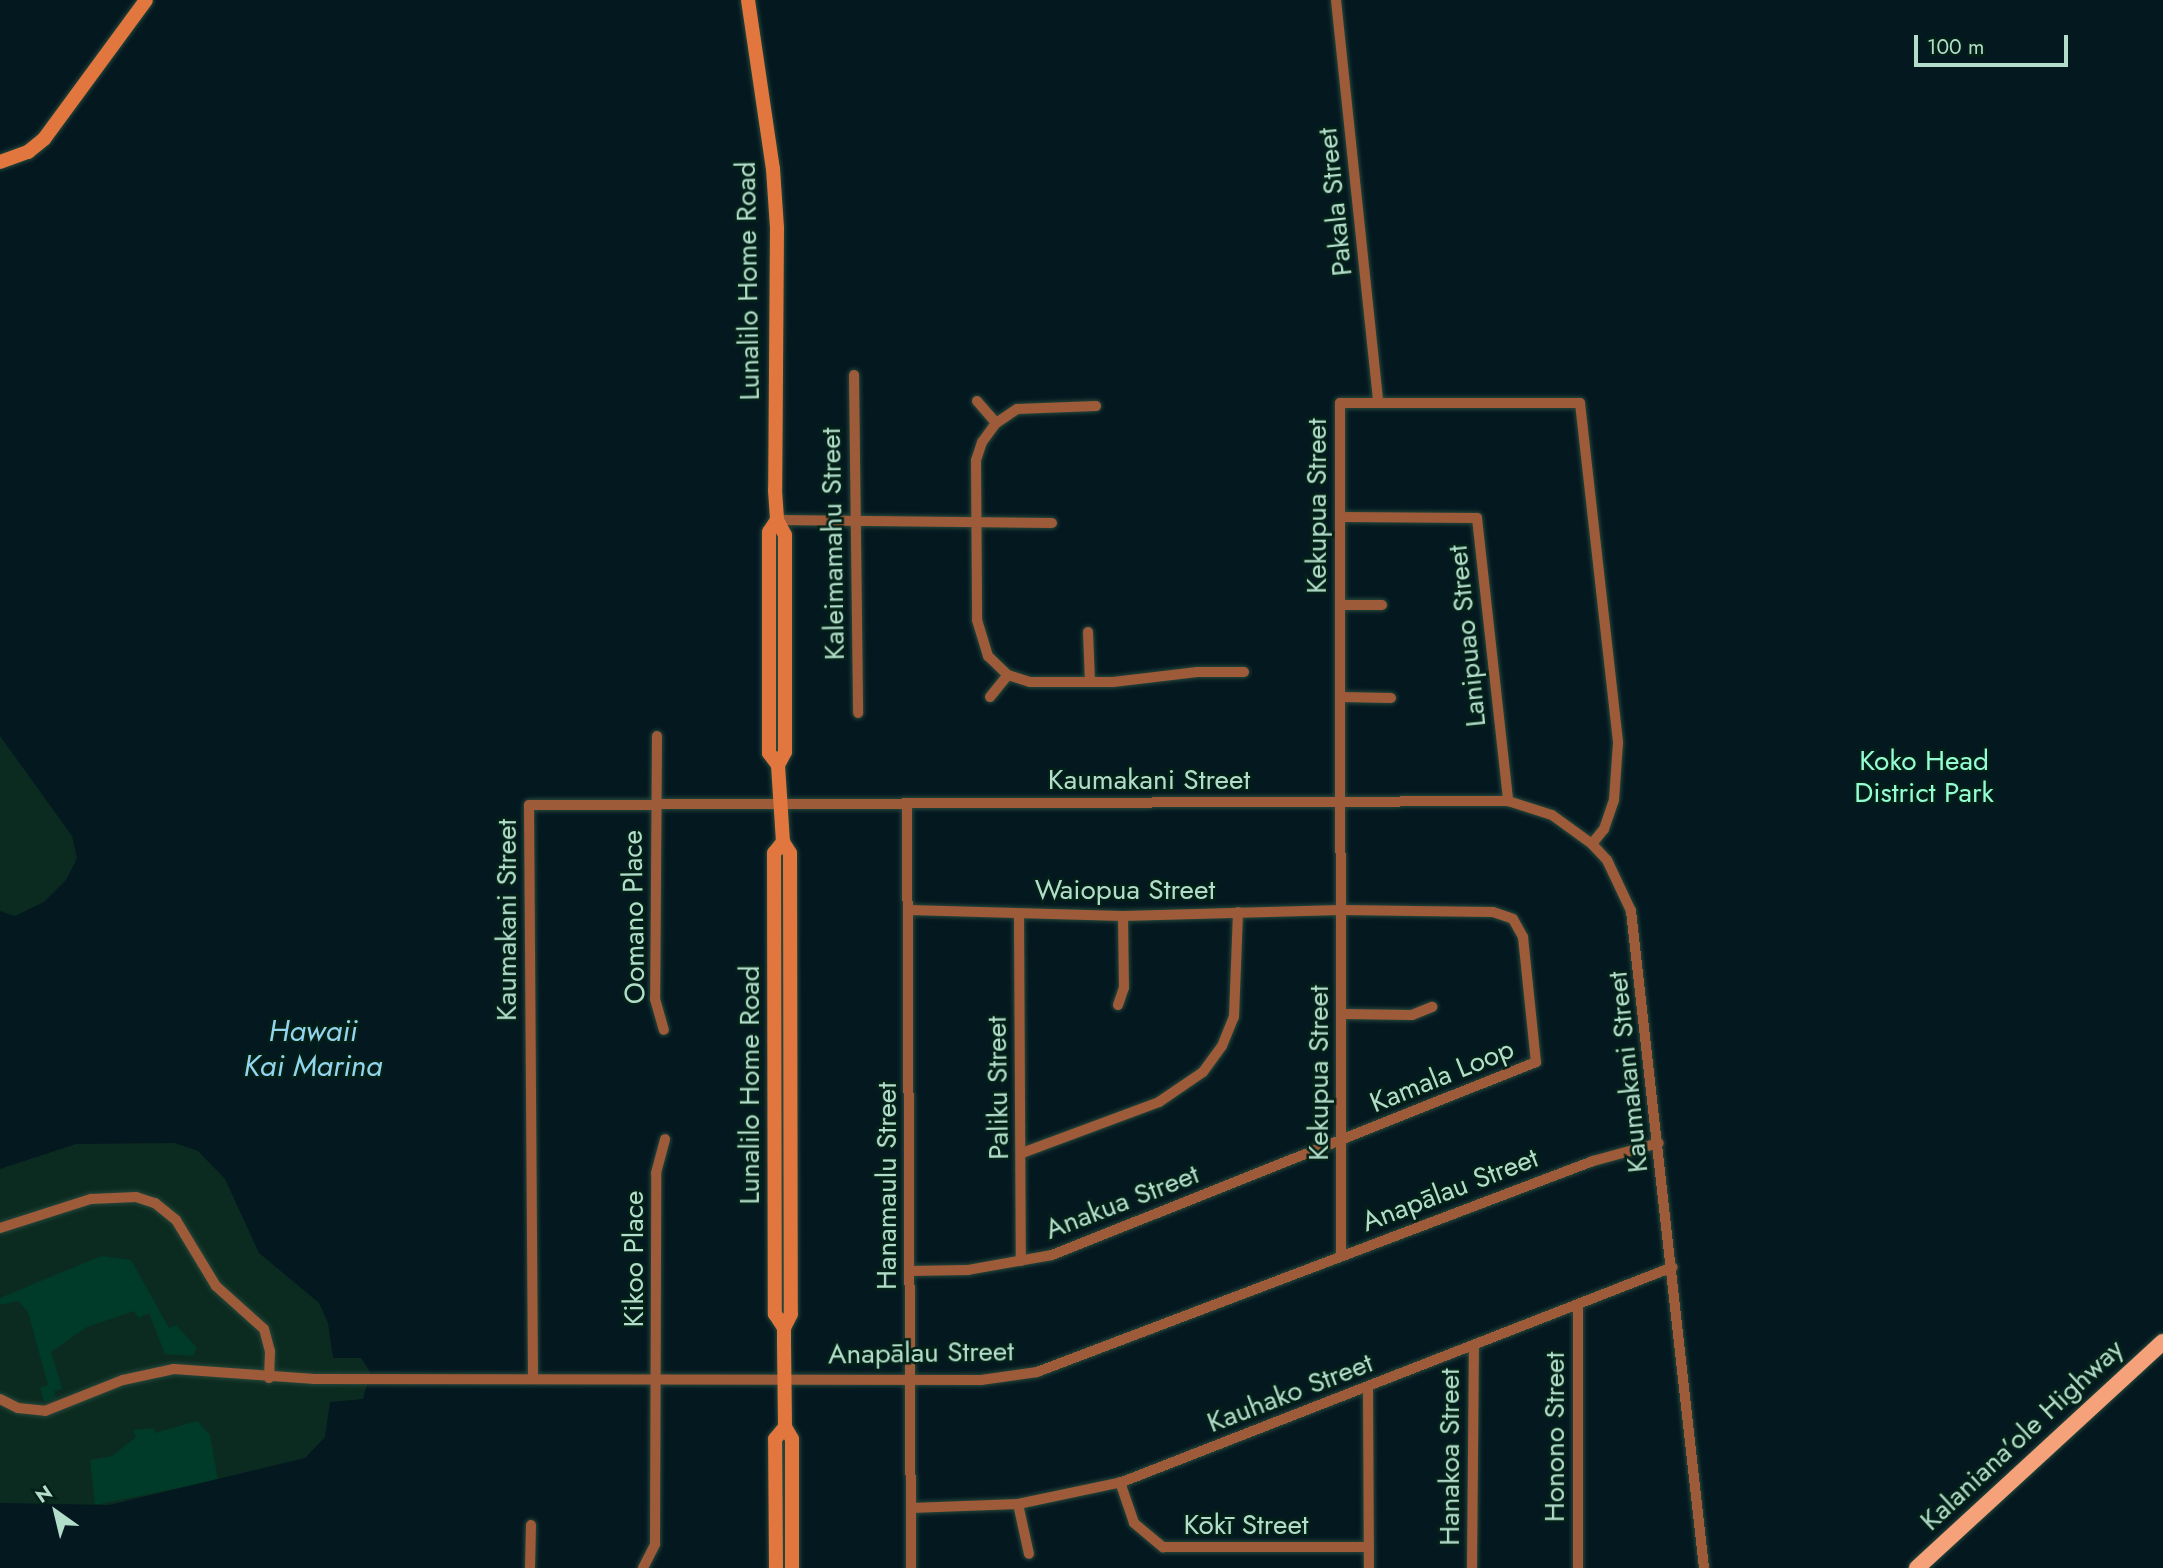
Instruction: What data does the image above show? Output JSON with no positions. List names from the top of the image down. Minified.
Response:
{"streets":{"main road":["Lunalilo Home Road","Kalaniana’ole Highway"],"street":["Pakala Street","Kekupua Street","Kaleimamahu Street","Lanipuao Street","Kaumakani Street","Waiopua Street","Oomano Place","Kamala Loop","Paliku Street","Hanamaulu Street","Anapālau Street","Anakua Street","Kikoo Place","Kauhako Street","Honono Street","Hanakoa Street","Kōkī Street"]},"crossings":[["Pakala Street","Kekupua Street"],["Lunalilo Home Road","Kaumakani Street"],["Lunalilo Home Road","Anapālau Street"],["Kekupua Street","Lanipuao Street"],["Kekupua Street","Kaumakani Street"],["Kekupua Street","Waiopua Street"],["Kekupua Street","Kamala Loop"],["Kekupua Street","Anapālau Street"],["Kekupua Street","Anakua Street"],["Lanipuao Street","Kaumakani Street"],["Kaumakani Street","Oomano Place"],["Kaumakani Street","Hanamaulu Street"],["Kaumakani Street","Anapālau Street"],["Kaumakani Street","Kauhako Street"],["Waiopua Street","Kamala Loop"],["Waiopua Street","Paliku Street"],["Waiopua Street","Hanamaulu Street"],["Kamala Loop","Anakua Street"],["Paliku Street","Anakua Street"],["Hanamaulu Street","Anapālau Street"],["Hanamaulu Street","Anakua Street"],["Hanamaulu Street","Kauhako Street"],["Anapālau Street","Kikoo Place"],["Kauhako Street","Honono Street"],["Kauhako Street","Hanakoa Street"],["Kauhako Street","Kōkī Street"]],"water":["Hawaii Kai Marina"],"parks":["Koko Head District Park"],"scale_bar":"100 m","north":"top left"}
